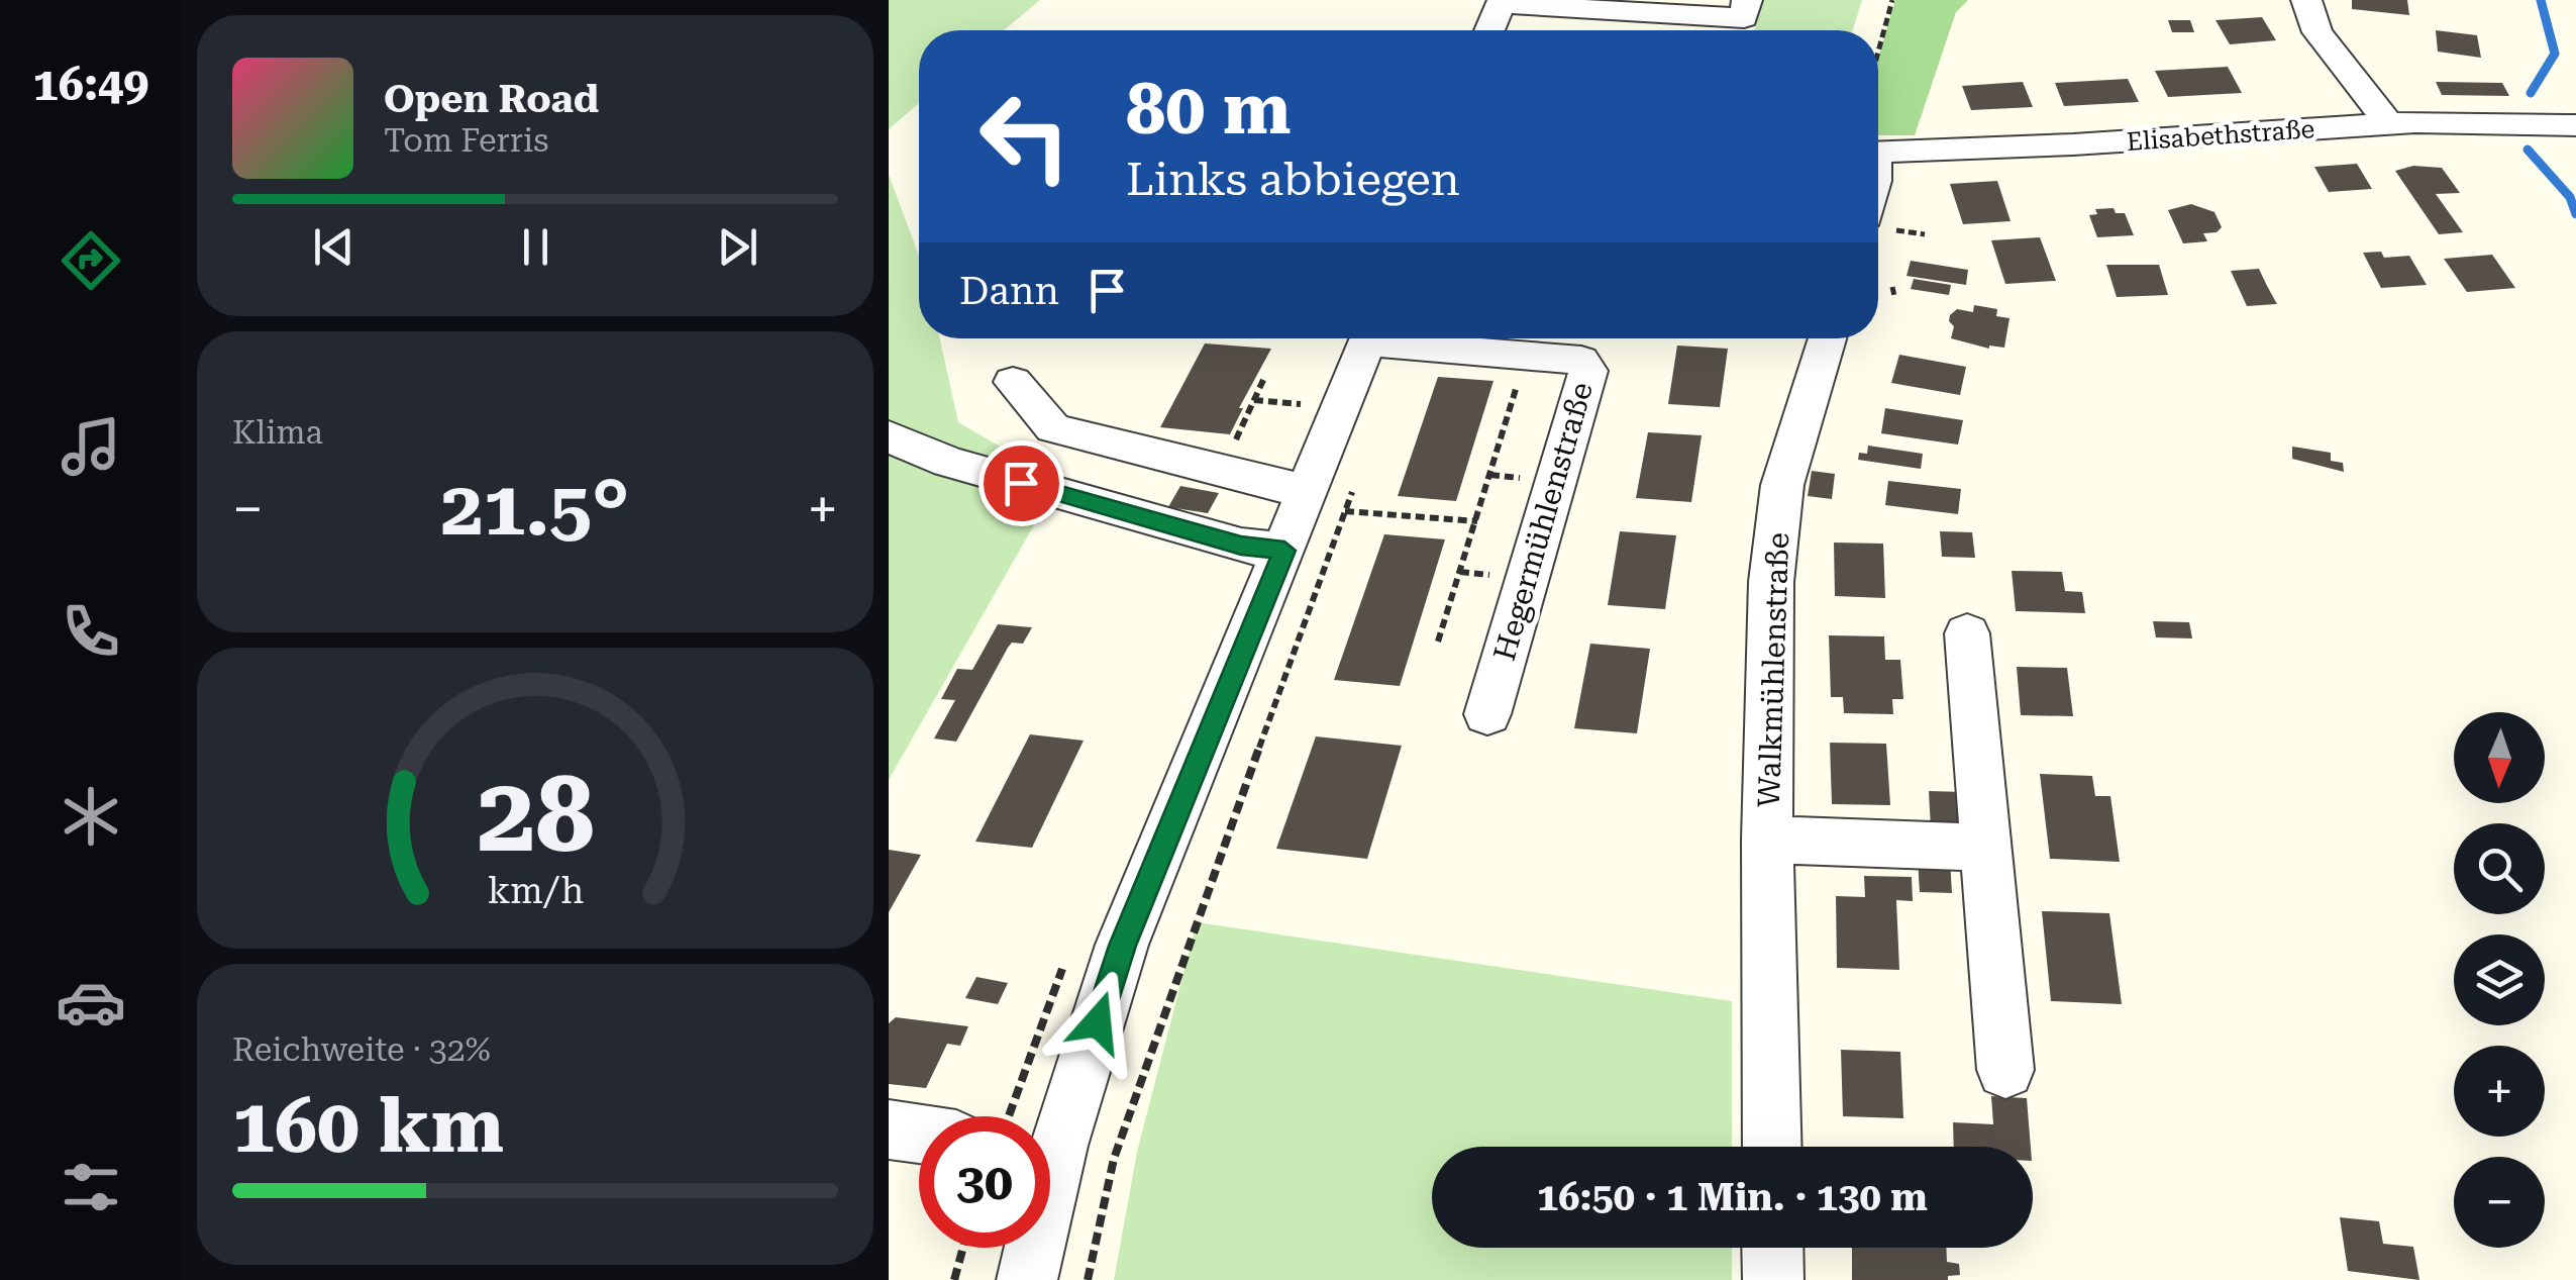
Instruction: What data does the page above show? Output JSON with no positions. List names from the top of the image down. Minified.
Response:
{"streets":{"street":["Elisabethstraße","Hegermühlenstraße","Walkmühlenstraße"]},"north":"bottom","page":{"tabs":"16:49","turn":["80 m","Links abbiegen"],"song":["Open Road","Tom Ferris"],"then":"Dann","tile":["Klima",["Reichweite · 32%","160 km"]],"heat":["−","21.5°","+"],"map_buttons":["+","−"],"limit":"30","trip":"16:50 · 1 Min. · 130 m","gauge":["28","km/h"]}}
